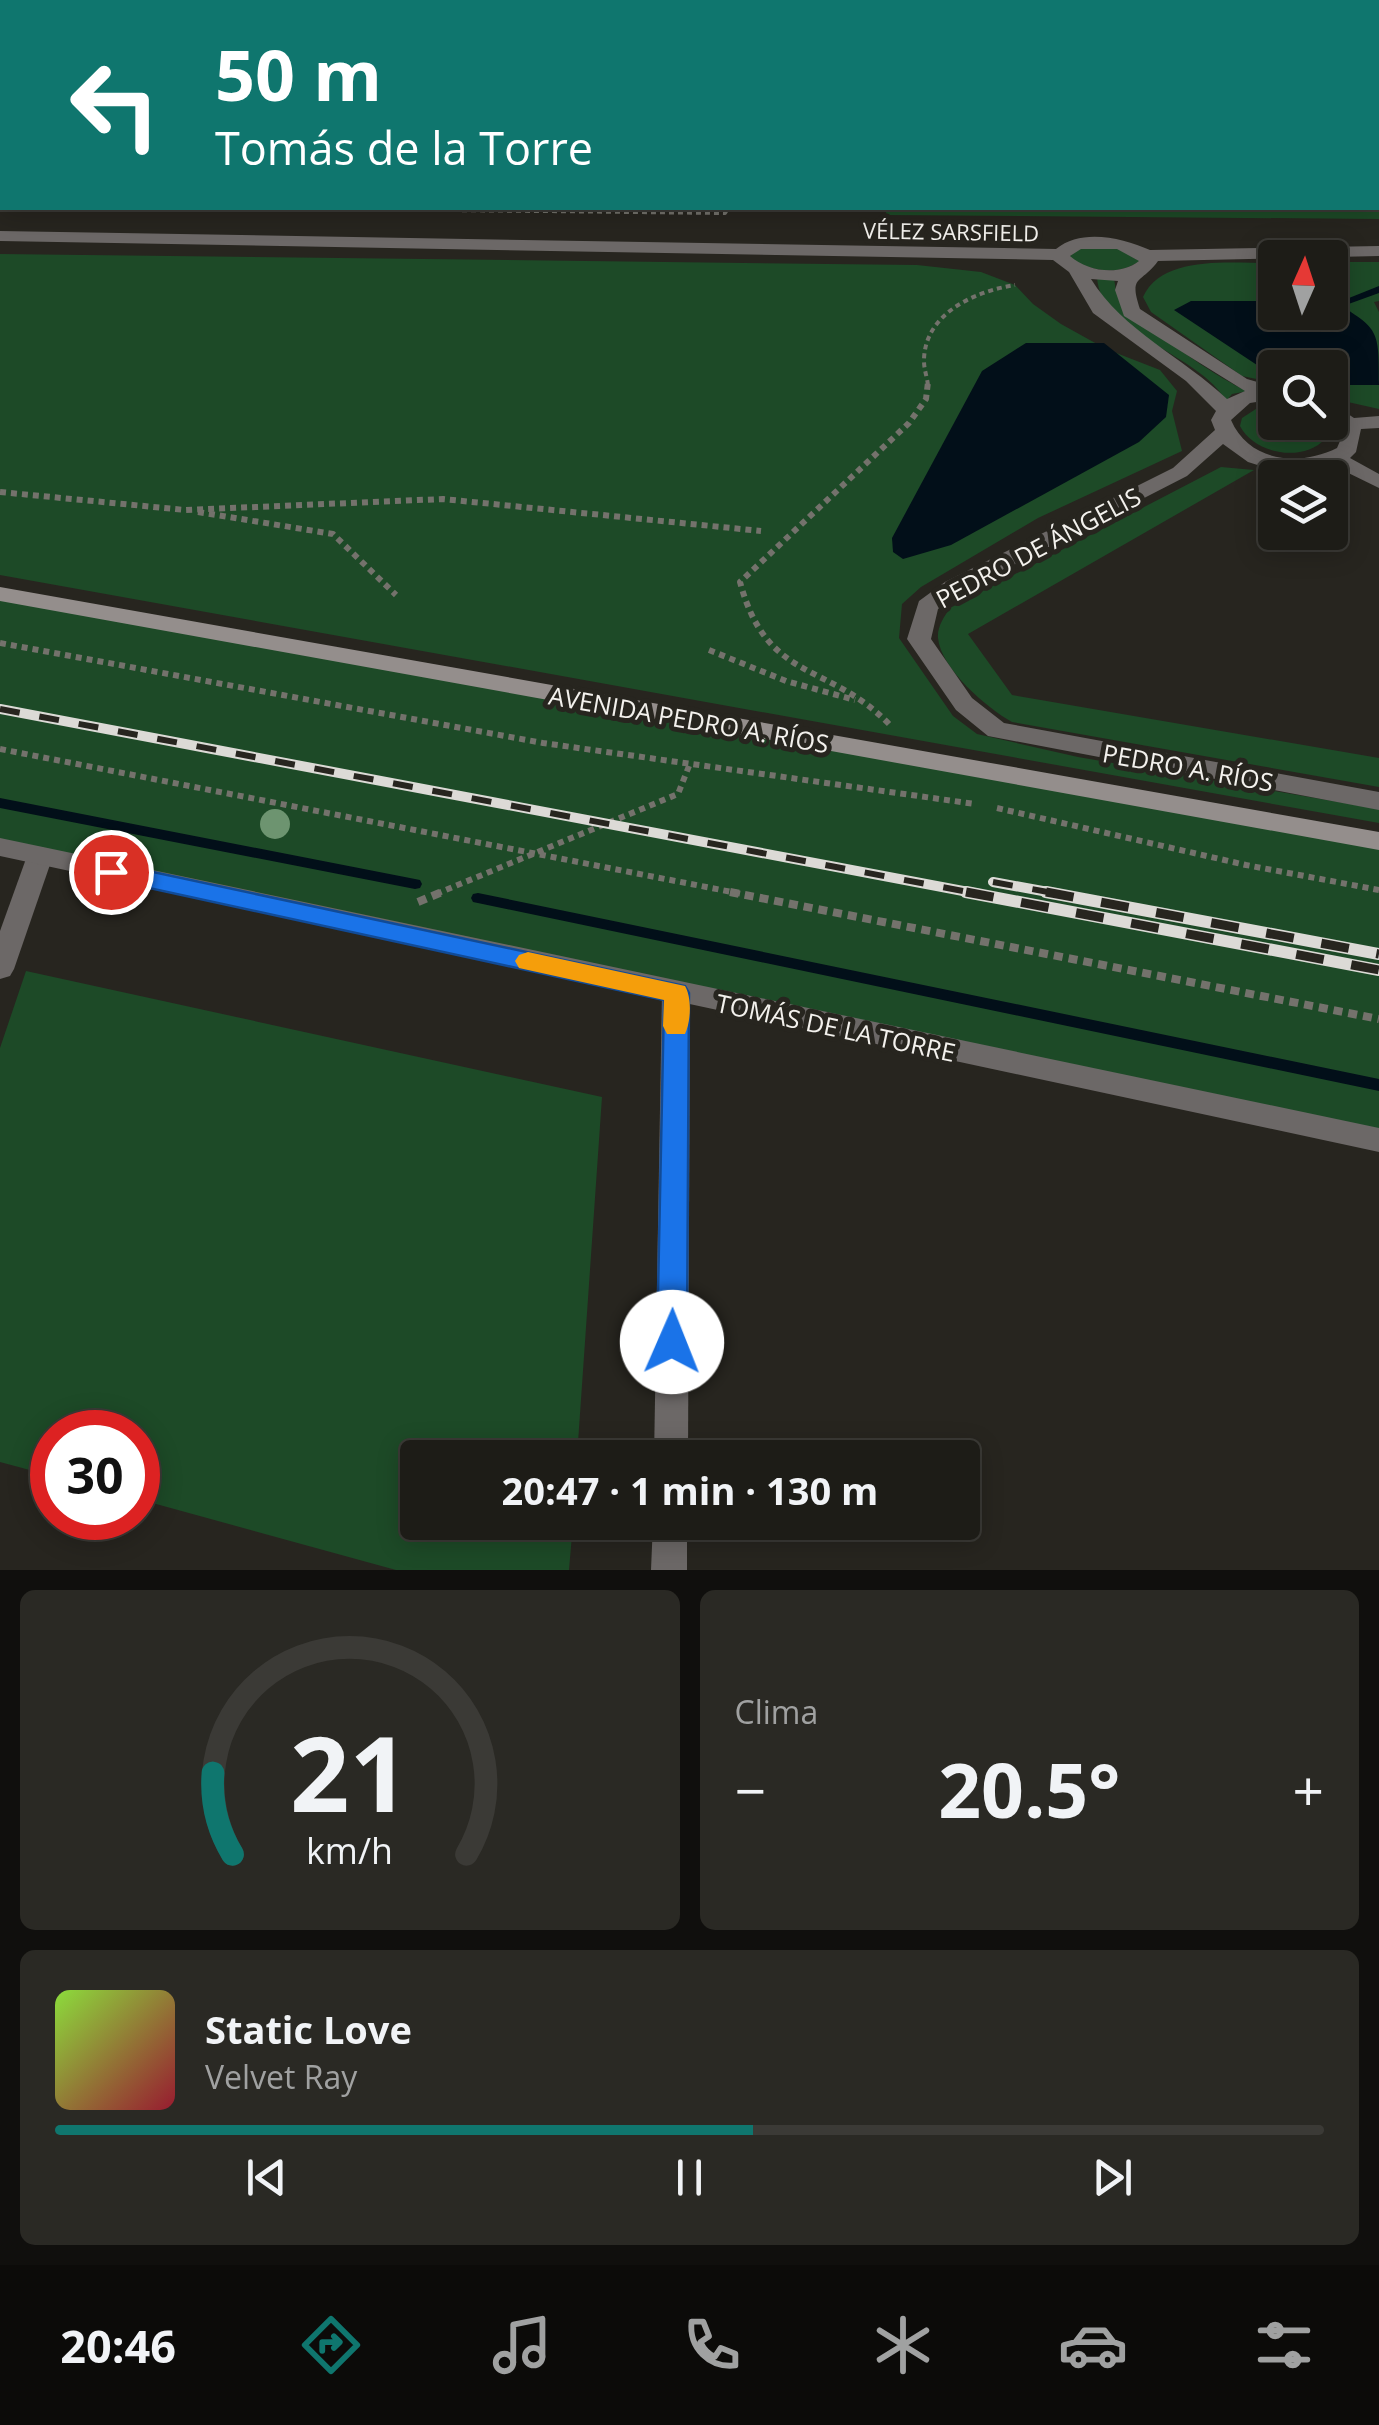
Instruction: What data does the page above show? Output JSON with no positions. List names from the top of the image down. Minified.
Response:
{"streets":{"main road":["AVENIDA PEDRO A. RÍOS"],"street":["VÉLEZ SARSFIELD","PEDRO DE ÁNGELIS","PEDRO A. RÍOS","TOMÁS DE LA TORRE"]},"crossings":[["PEDRO DE ÁNGELIS","PEDRO A. RÍOS"]],"north":"top","page":{"turn":["50 m","Tomás de la Torre"],"limit":"30","trip":"20:47 · 1 min · 130 m","tile":"Clima","heat":["−","20.5°","+"],"song":["Static Love","Velvet Ray"],"tabs":"20:46","gauge":["21","km/h"]}}
